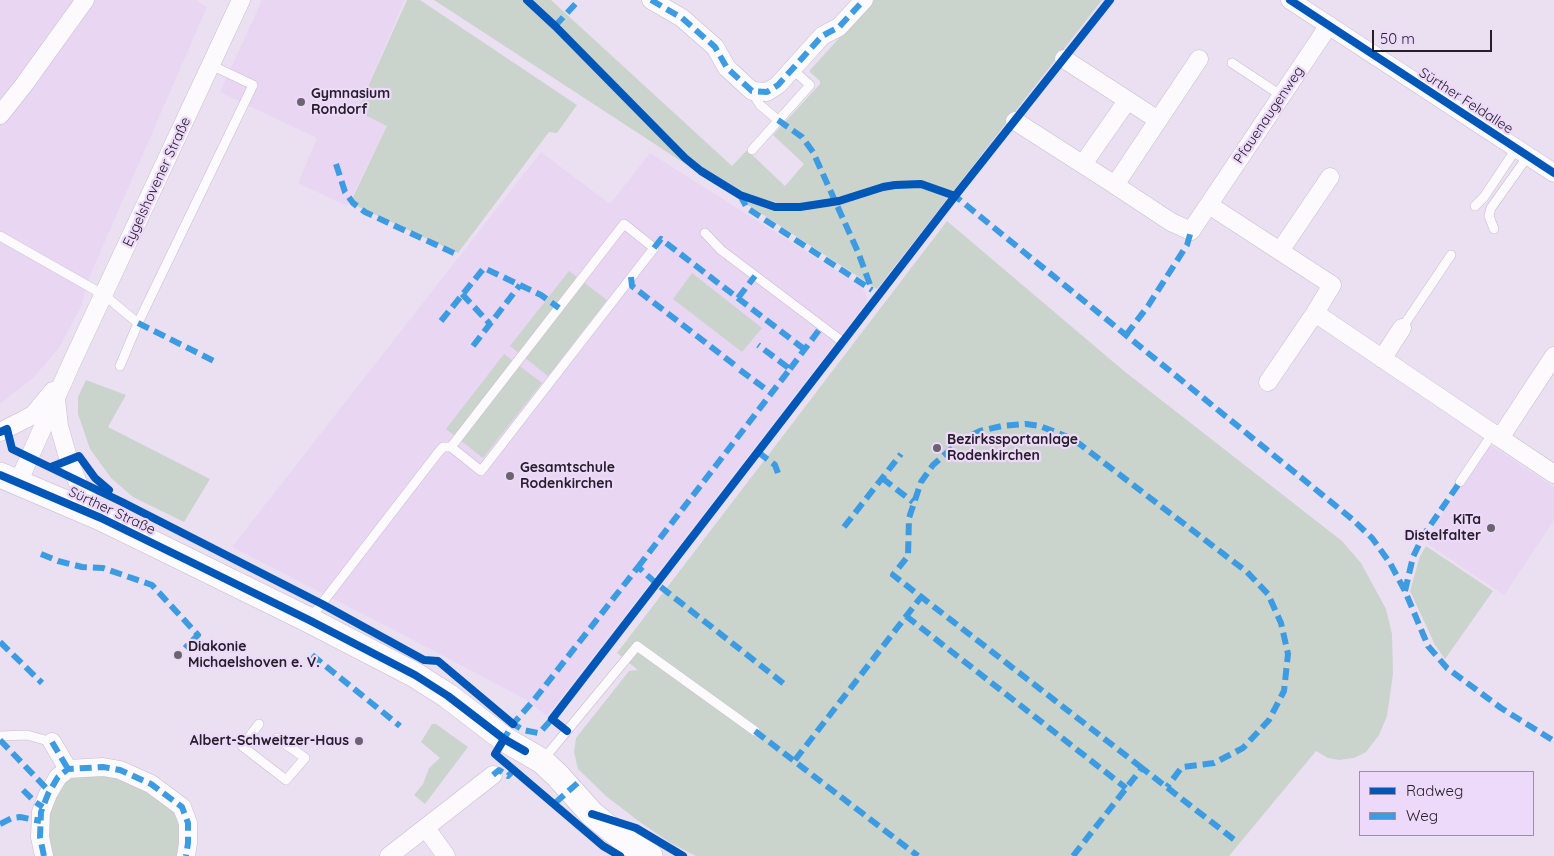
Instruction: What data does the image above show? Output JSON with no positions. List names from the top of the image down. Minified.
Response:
{"streets":{"street":["Sürther Feldallee","Pfauenaugenweg","Eygelshovener Straße","Sürther Straße"]},"crossings":[["Sürther Feldallee","Pfauenaugenweg"],["Eygelshovener Straße","Sürther Straße"]],"places":["Gymnasium Rondorf","Bezirkssportanlage Rodenkirchen","Gesamtschule Rodenkirchen","KiTa Distelfalter","Diakonie Michaelshoven e. V.","Albert-Schweitzer-Haus"],"legend":["Radweg","Weg"],"scale_bar":"50 m"}
